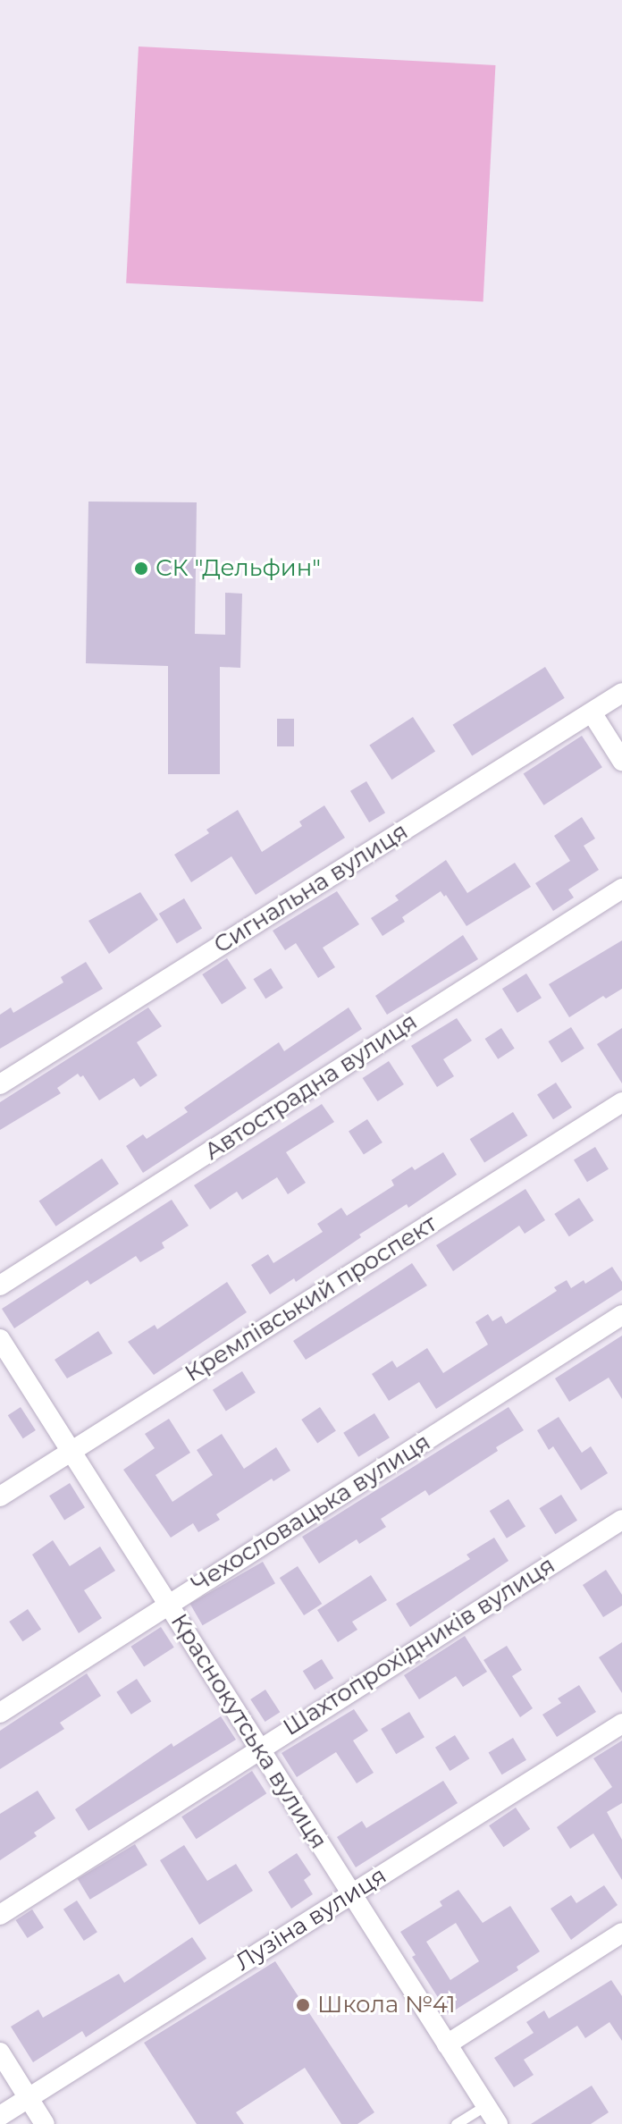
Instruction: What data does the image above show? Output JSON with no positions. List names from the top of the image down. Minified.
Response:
{"streets":{"street":["Сигнальна вулиця","Автострадна вулиця","Кремлівський проспект","Чехословацька вулиця","Шахтопрохідників вулиця","Краснокутська вулиця","Лузіна вулиця"]},"crossings":[["Кремлівський проспект","Краснокутська вулиця"],["Чехословацька вулиця","Краснокутська вулиця"],["Шахтопрохідників вулиця","Краснокутська вулиця"],["Краснокутська вулиця","Лузіна вулиця"]],"places":["СК \"Дельфин\"","Школа №41"]}
